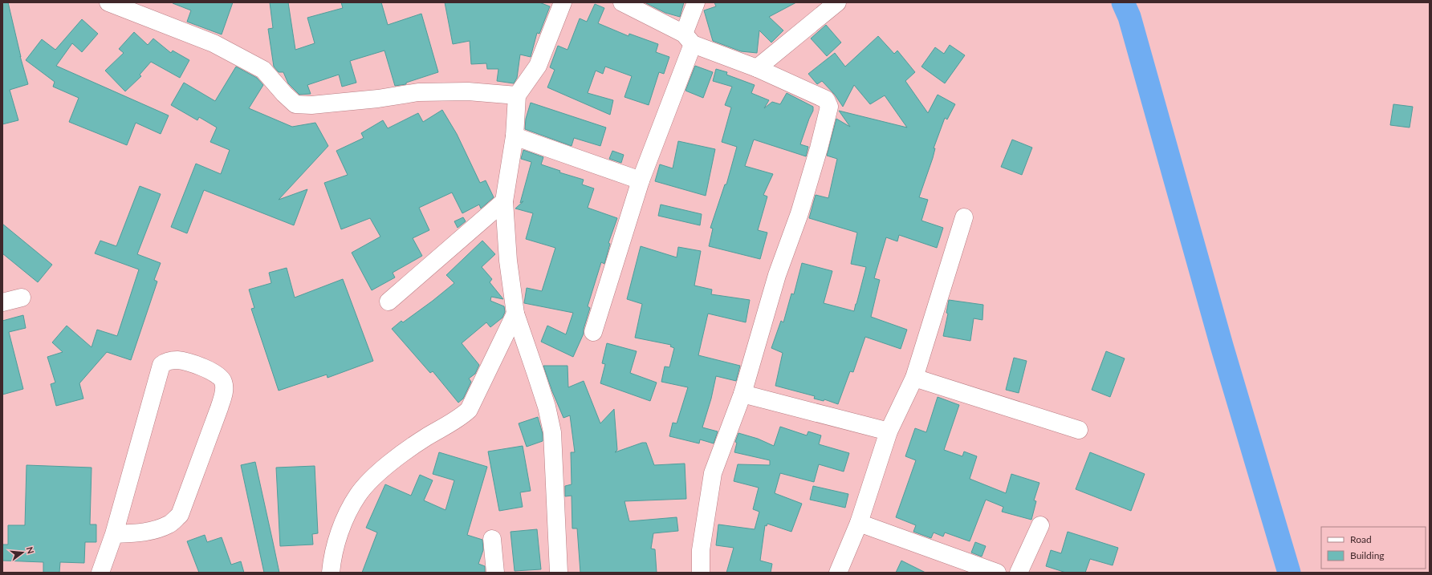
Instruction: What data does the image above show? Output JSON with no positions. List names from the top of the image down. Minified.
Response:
{"legend":["Road","Building"],"north":"right"}
